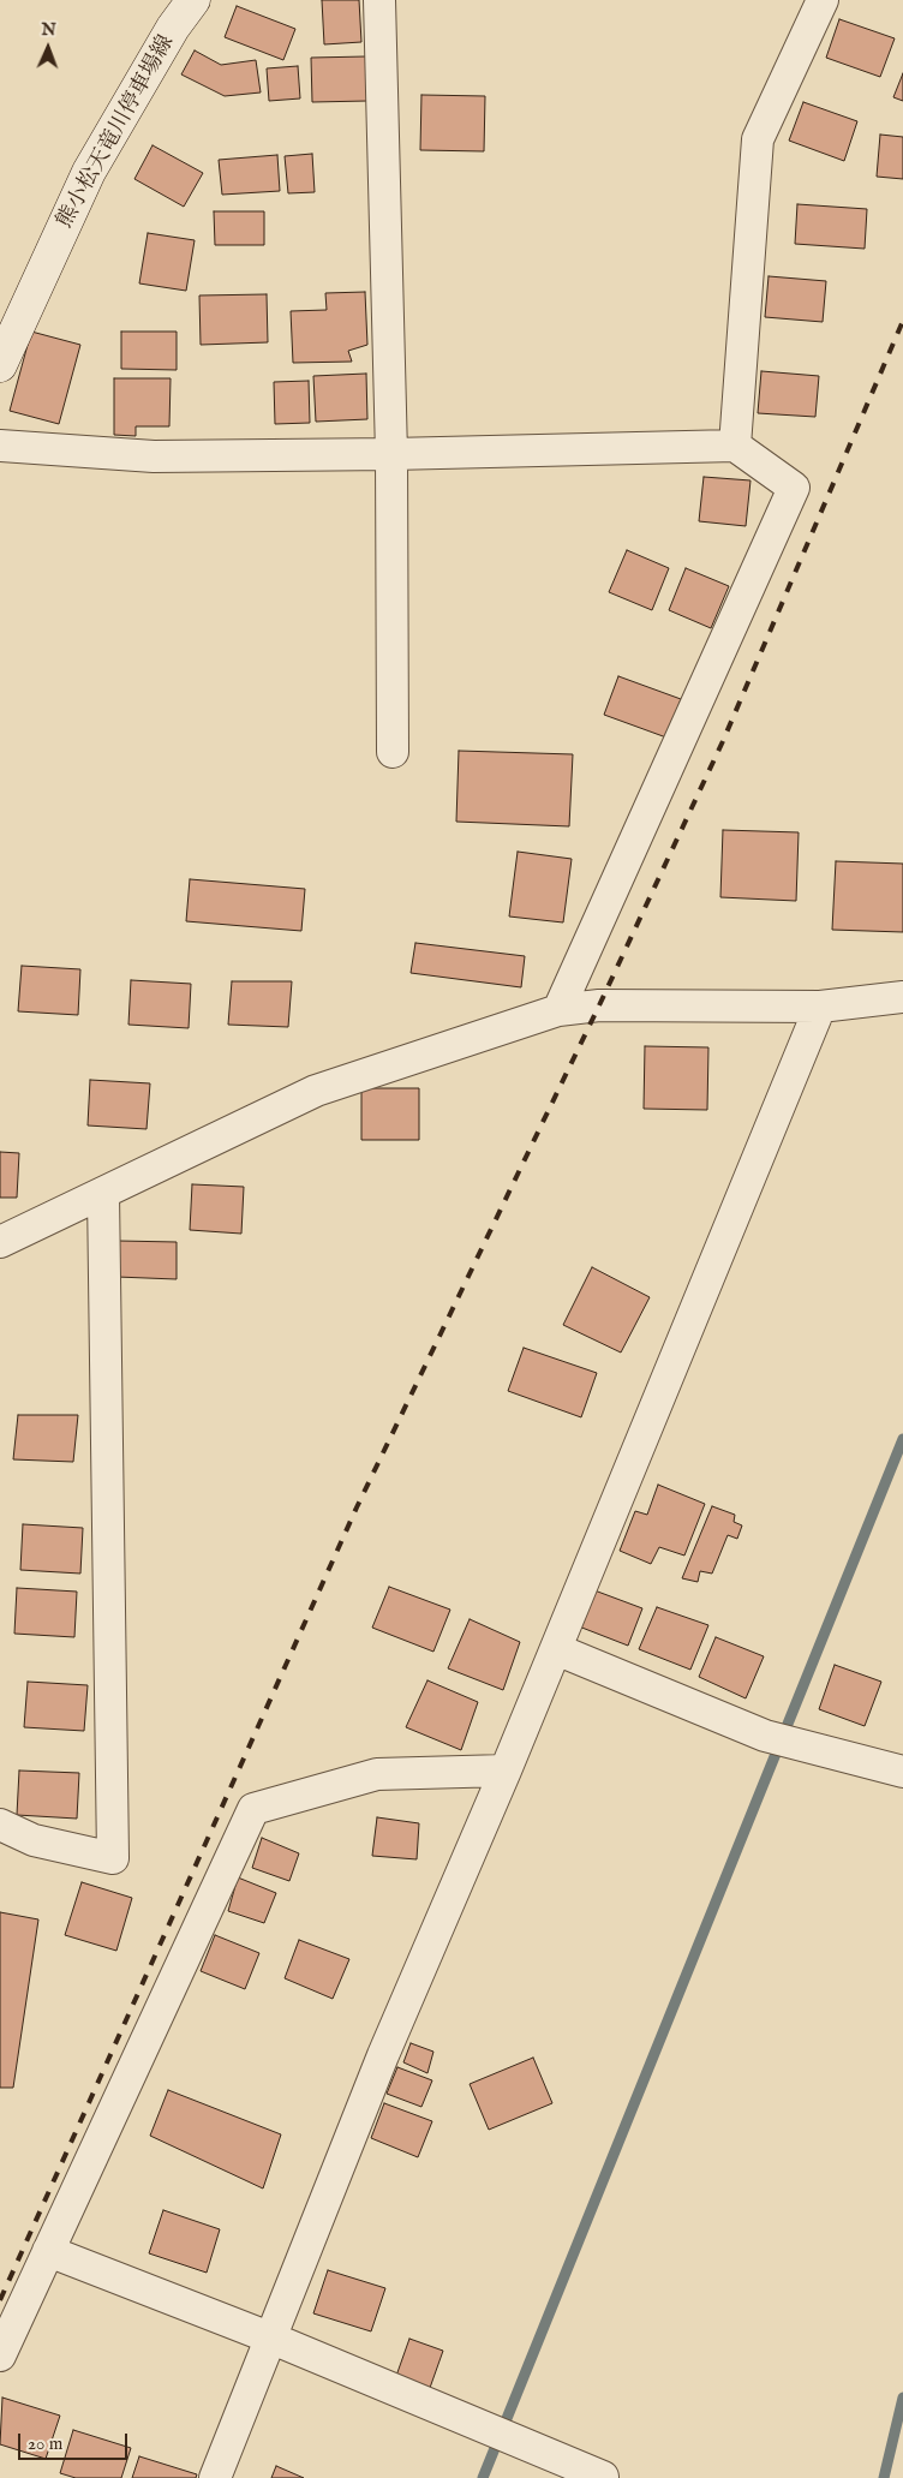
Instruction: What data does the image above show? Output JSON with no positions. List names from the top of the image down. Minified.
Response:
{"streets":{"main road":["熊小松天竜川停車場線"]},"scale_bar":"20 m","north":"top"}
